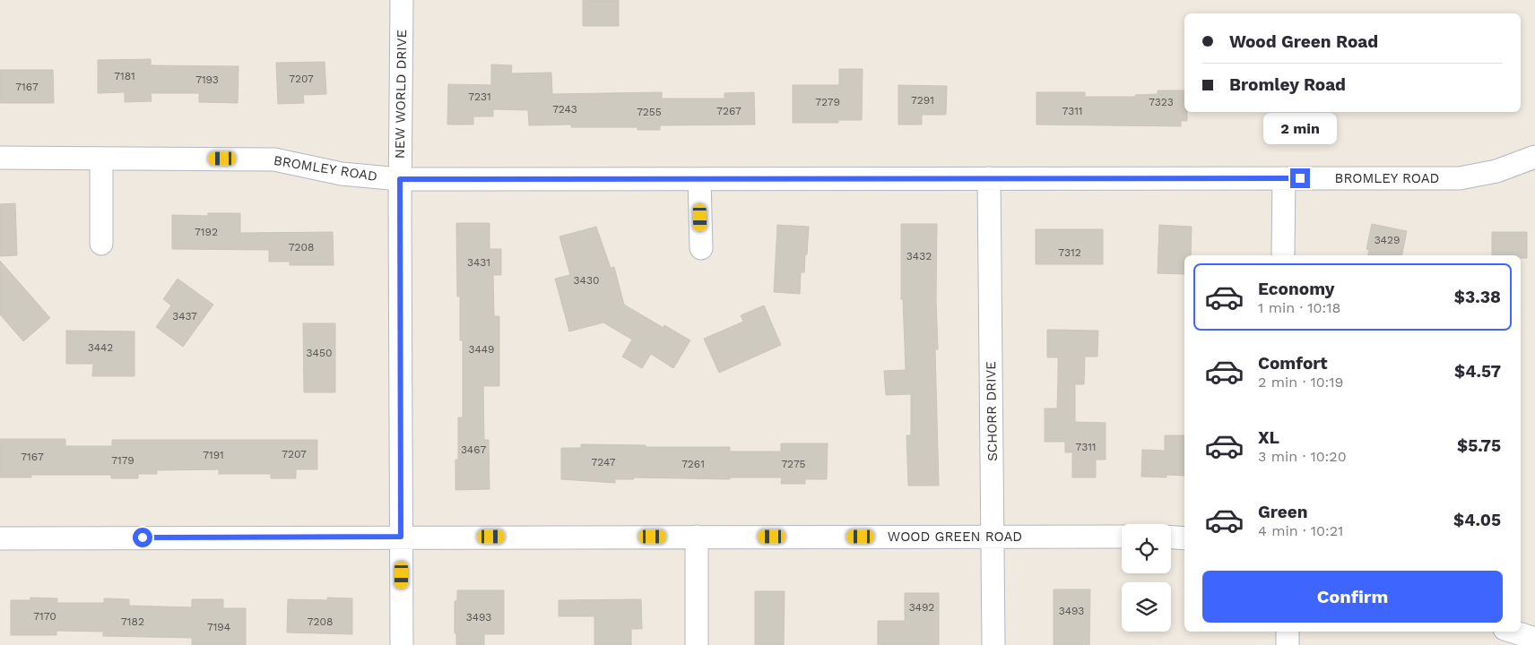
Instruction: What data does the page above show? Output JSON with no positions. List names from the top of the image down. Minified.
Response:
{"streets":{"street":["NEW WORLD DRIVE","BROMLEY ROAD","SCHORR DRIVE","WOOD GREEN ROAD"]},"crossings":[["NEW WORLD DRIVE","BROMLEY ROAD"],["NEW WORLD DRIVE","WOOD GREEN ROAD"],["BROMLEY ROAD","SCHORR DRIVE"],["SCHORR DRIVE","WOOD GREEN ROAD"]],"house_numbers":["7181","7207","7193","7167","7231","7291","7279","7323","7243","7267","7311","7255","7192","3429","7208","7312","3432","3431","3430","3437","3442","3449","3450","7311","3467","7207","7191","7167","7179","7247","7261","7275","3492","3493","7170","3493","7182","7208","7194"],"page":{"banner":["Wood Green Road","Bromley Road"],"bubble":"2 min","list":[{"name":"Economy","note":"1 min · 10:18","value":"$3.38"},{"name":"Comfort","note":"2 min · 10:19","value":"$4.57"},{"name":"XL","note":"3 min · 10:20","value":"$5.75"},{"name":"Green","note":"4 min · 10:21","value":"$4.05"}],"buttons":"Confirm"}}
